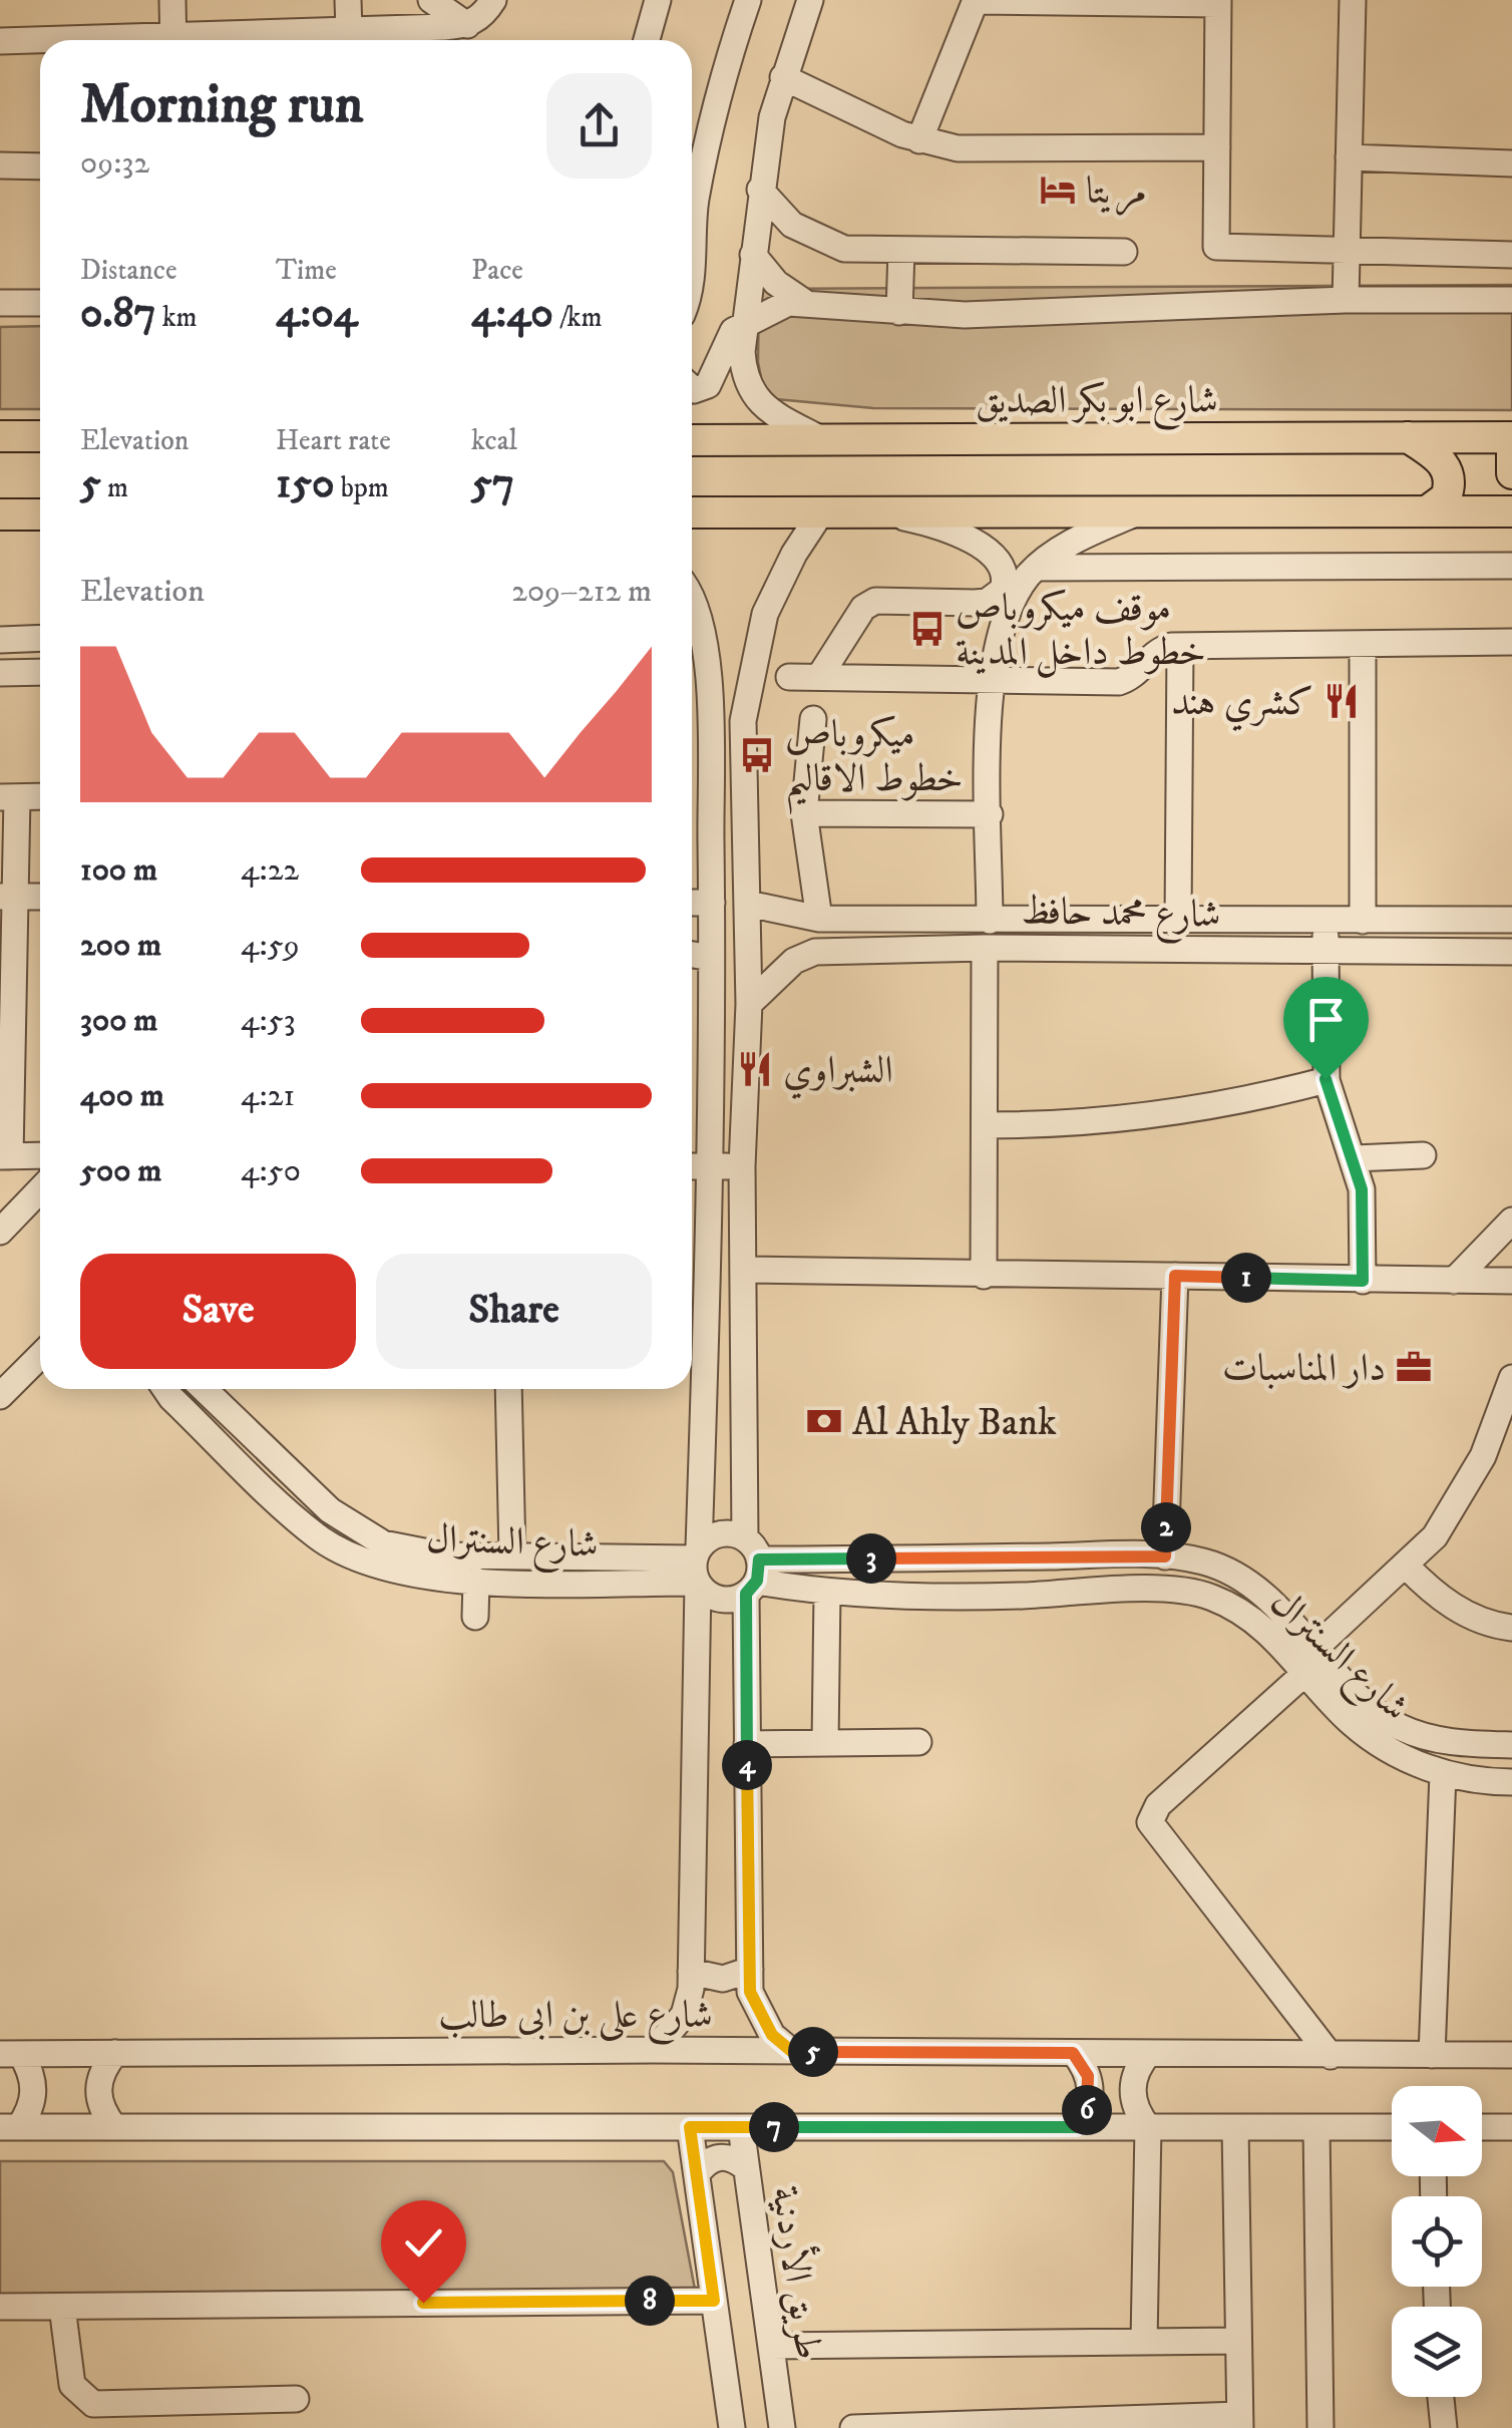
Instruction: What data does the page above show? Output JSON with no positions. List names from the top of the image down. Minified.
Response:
{"streets":{"main road":["شارع ابو بكر الصديق"],"street":["شارع محمد حافظ","شارع السنترال","شارع على بن ابى طالب","طريق الأردنية"]},"places":{"hotel":["مريتا"],"bus stop":["موقف ميكروباص خطوط داخل المدينة","ميكروباص خطوط الاقاليم"],"restaurant":["كشري هند","الشبراوي"],"office":["دار المناسبات"],"bank":["Al Ahly Bank"]},"north":"right","page":{"heading":["Morning run","09:32"],"stats":[["Distance","0.87 km"],["Time","4:04"],["Pace","4:40 /km"],["Elevation","5 m"],["Heart rate","150 bpm"],["kcal","57"]],"chart":["Elevation","209–212 m"],"list":[{"name":"100 m","note":"4:22"},{"name":"200 m","note":"4:59"},{"name":"300 m","note":"4:53"},{"name":"400 m","note":"4:21"},{"name":"500 m","note":"4:50"}],"buttons":["Save","Share"],"pins":["1","2","3","4","5","6","7","8"]}}
